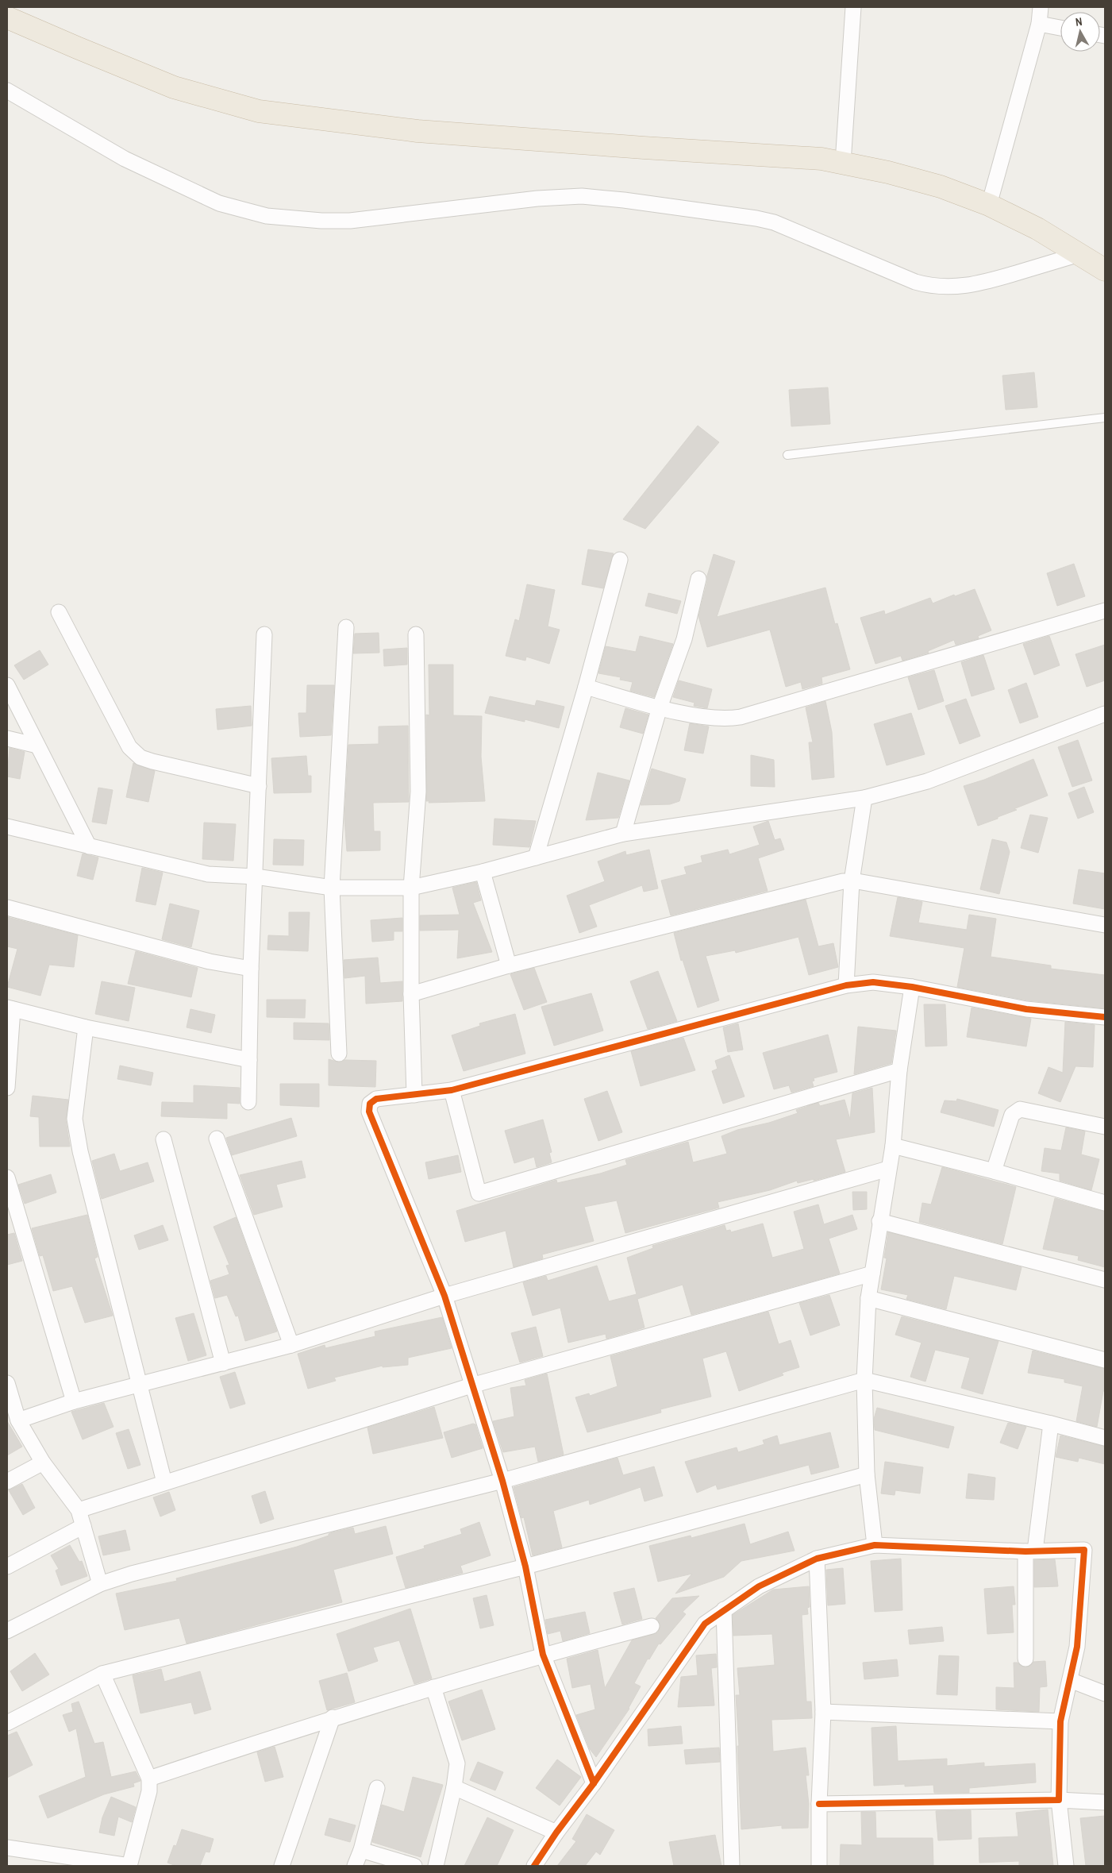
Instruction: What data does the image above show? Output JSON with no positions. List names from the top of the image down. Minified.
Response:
{"north":"top"}
